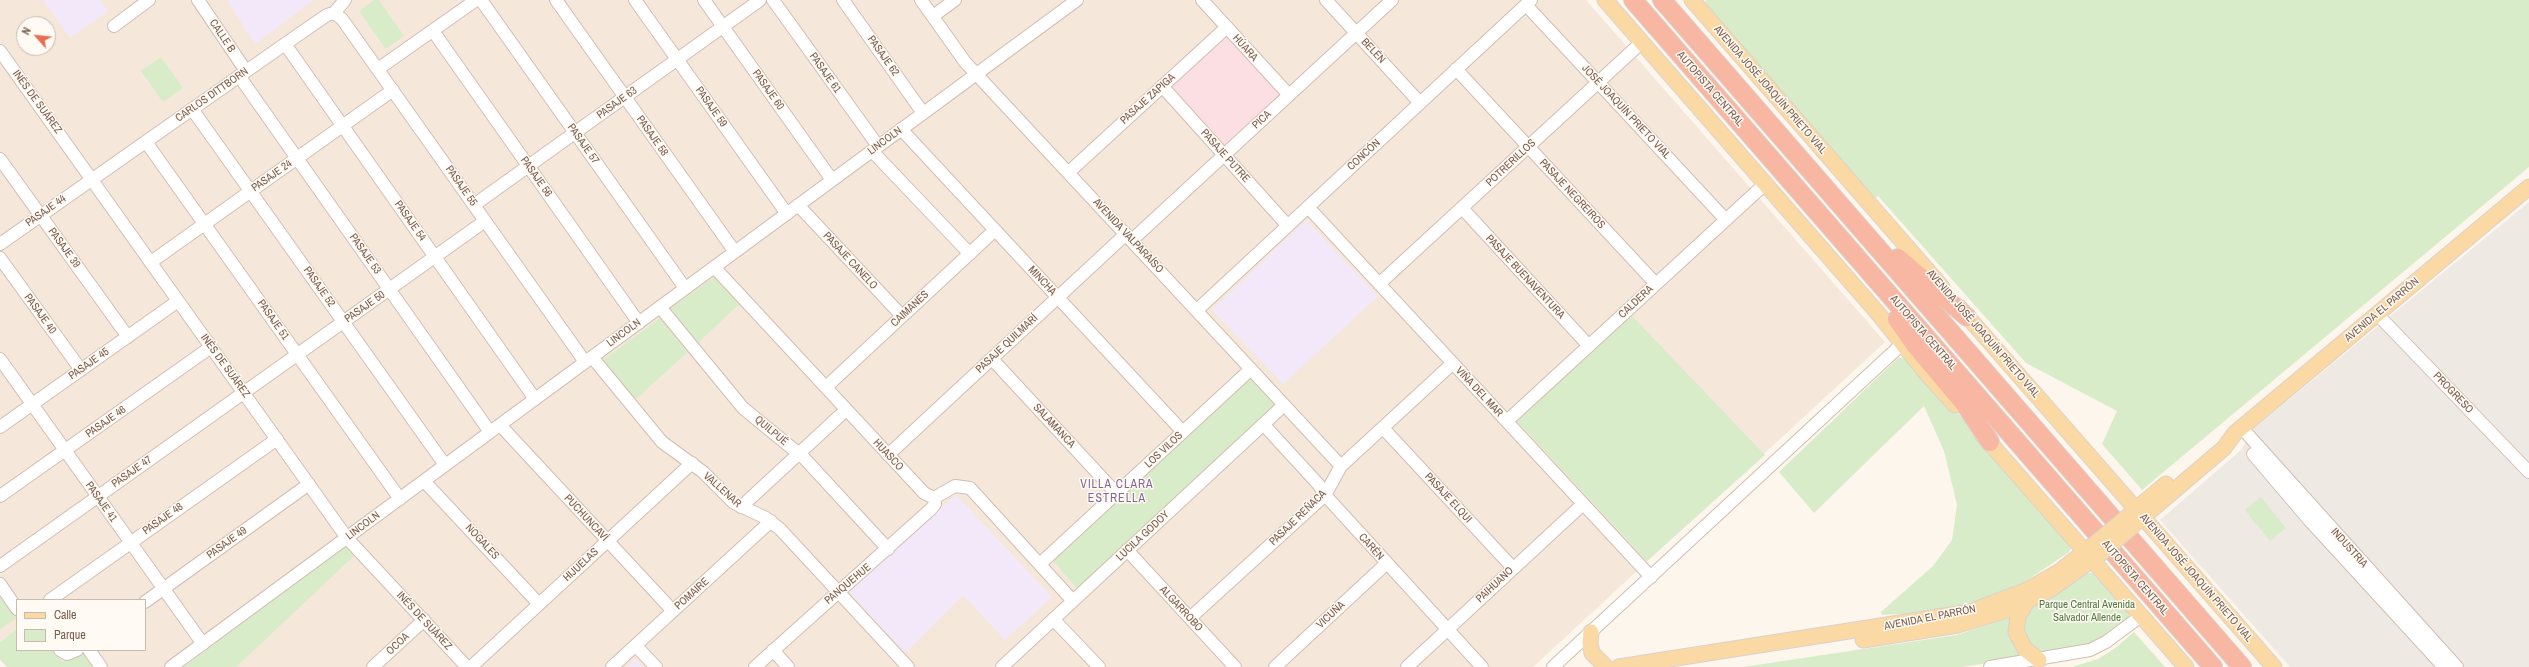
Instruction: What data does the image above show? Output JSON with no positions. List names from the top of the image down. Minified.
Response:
{"streets":{"highway":["AUTOPISTA CENTRAL"],"main road":["AVENIDA JOSÉ JOAQUÍN PRIETO VIAL","AVENIDA EL PARRÓN"],"street":["CALLE B","HÚARA","BELÉN","PASAJE 62","PASAJE 61","PASAJE 60","CARLOS DITTBORN","PASAJE ZAPIGA","INÉS DE SUÁREZ","PASAJE 63","PASAJE 59","JOSÉ JOAQUÍN PRIETO VIAL","PICA","PASAJE 58","LINCOLN","PASAJE 57","CONCÓN","PASAJE PUTRE","POTRERILLOS","PASAJE 24","PASAJE 56","PASAJE 55","PASAJE NEGREIROS","PASAJE 44","PASAJE 54","AVENIDA VALPARAÍSO","PASAJE 39","PASAJE 53","PASAJE CANELO","PASAJE BUENAVENTURA","MINCHA","PASAJE 52","CALDERA","PASAJE 50","CAIMANES","PASAJE 40","PASAJE 51","PASAJE QUILMARÍ","PASAJE 45","VIÑA DEL MAR","PROGRESO","PASAJE 46","SALAMANCA","QUILPUÉ","LOS VILOS","HUASCO","PASAJE 47","VALLENAR","PASAJE ELQUI","PASAJE 41","PUCHUNCAVÍ","PASAJE REÑACA","PASAJE 48","LUCILA GODOY","NOGALES","PASAJE 49","CARÉN","INDUSTRIA","HIJUELAS","PANQUEHUE","PAIHUANO","POMAIRE","ALGARROBO","VICUÑA","OCOA"]},"crossings":[["CALLE B","CARLOS DITTBORN"],["CALLE B","PASAJE 53"],["HÚARA","PASAJE ZAPIGA"],["HÚARA","PICA"],["BELÉN","PICA"],["BELÉN","CONCÓN"],["PASAJE 62","LINCOLN"],["PASAJE 61","LINCOLN"],["PASAJE 61","CAIMANES"],["PASAJE 60","PASAJE 63"],["PASAJE 60","LINCOLN"],["AVENIDA JOSÉ JOAQUÍN PRIETO VIAL","AVENIDA EL PARRÓN"],["CARLOS DITTBORN","INÉS DE SUÁREZ"],["CARLOS DITTBORN","PASAJE 55"],["CARLOS DITTBORN","PASAJE 44"],["CARLOS DITTBORN","PASAJE 54"],["CARLOS DITTBORN","PASAJE 53"],["CARLOS DITTBORN","PASAJE 52"],["CARLOS DITTBORN","PASAJE 51"],["PASAJE ZAPIGA","PASAJE PUTRE"],["PASAJE ZAPIGA","AVENIDA VALPARAÍSO"],["INÉS DE SUÁREZ","LINCOLN"],["INÉS DE SUÁREZ","PASAJE 24"],["INÉS DE SUÁREZ","PASAJE 44"],["INÉS DE SUÁREZ","PASAJE 50"],["INÉS DE SUÁREZ","PASAJE 45"],["INÉS DE SUÁREZ","PASAJE 46"],["INÉS DE SUÁREZ","PASAJE 47"],["INÉS DE SUÁREZ","PASAJE 48"],["INÉS DE SUÁREZ","PASAJE 49"],["INÉS DE SUÁREZ","OCOA"],["PASAJE 63","PASAJE 59"],["PASAJE 63","PASAJE 58"],["PASAJE 63","PASAJE 57"],["PASAJE 63","PASAJE 56"],["PASAJE 63","PASAJE 55"],["PASAJE 59","LINCOLN"],["JOSÉ JOAQUÍN PRIETO VIAL","CONCÓN"],["JOSÉ JOAQUÍN PRIETO VIAL","POTRERILLOS"],["JOSÉ JOAQUÍN PRIETO VIAL","CALDERA"],["PICA","PASAJE PUTRE"],["PICA","AVENIDA VALPARAÍSO"],["PICA","PASAJE QUILMARÍ"],["PASAJE 58","LINCOLN"],["LINCOLN","PASAJE 57"],["LINCOLN","PASAJE 56"],["LINCOLN","PASAJE 55"],["LINCOLN","PASAJE 54"],["LINCOLN","AVENIDA VALPARAÍSO"],["LINCOLN","PASAJE 53"],["LINCOLN","PASAJE CANELO"],["LINCOLN","MINCHA"],["LINCOLN","PASAJE 52"],["LINCOLN","PASAJE 51"],["LINCOLN","QUILPUÉ"],["LINCOLN","HUASCO"],["LINCOLN","VALLENAR"],["LINCOLN","PASAJE 41"],["LINCOLN","PUCHUNCAVÍ"],["LINCOLN","NOGALES"],["CONCÓN","PASAJE PUTRE"],["CONCÓN","PASAJE NEGREIROS"],["CONCÓN","AVENIDA VALPARAÍSO"],["CONCÓN","VIÑA DEL MAR"],["POTRERILLOS","PASAJE NEGREIROS"],["POTRERILLOS","PASAJE BUENAVENTURA"],["POTRERILLOS","VIÑA DEL MAR"],["PASAJE 24","PASAJE 55"],["PASAJE 24","PASAJE 54"],["PASAJE 24","PASAJE 53"],["PASAJE 24","PASAJE 52"],["PASAJE 24","PASAJE 51"],["PASAJE 55","PASAJE 50"],["PASAJE 55","VALLENAR"],["PASAJE NEGREIROS","CALDERA"],["PASAJE 44","PASAJE 39"],["PASAJE 54","PASAJE 50"],["AVENIDA VALPARAÍSO","PASAJE QUILMARÍ"],["AVENIDA VALPARAÍSO","LOS VILOS"],["AVENIDA VALPARAÍSO","PASAJE REÑACA"],["AVENIDA VALPARAÍSO","LUCILA GODOY"],["PASAJE 39","PASAJE 45"],["PASAJE 53","PASAJE 50"],["PASAJE 53","PUCHUNCAVÍ"],["PASAJE CANELO","CAIMANES"],["PASAJE BUENAVENTURA","CALDERA"],["MINCHA","CAIMANES"],["MINCHA","PASAJE QUILMARÍ"],["MINCHA","LOS VILOS"],["PASAJE 52","PASAJE 50"],["CALDERA","VIÑA DEL MAR"],["PASAJE 50","PASAJE 51"],["PASAJE 50","PASAJE 47"],["CAIMANES","HUASCO"],["AVENIDA EL PARRÓN","PROGRESO"],["AVENIDA EL PARRÓN","INDUSTRIA"],["PASAJE 40","PASAJE 45"],["PASAJE QUILMARÍ","SALAMANCA"],["PASAJE QUILMARÍ","HUASCO"],["PASAJE 45","PASAJE 41"],["VIÑA DEL MAR","PASAJE REÑACA"],["VIÑA DEL MAR","PAIHUANO"],["PASAJE 46","PASAJE 41"],["SALAMANCA","LOS VILOS"],["QUILPUÉ","PANQUEHUE"],["HUASCO","PANQUEHUE"],["PASAJE 47","PASAJE 41"],["VALLENAR","HIJUELAS"],["VALLENAR","PANQUEHUE"],["VALLENAR","POMAIRE"],["PASAJE ELQUI","PASAJE REÑACA"],["PASAJE ELQUI","PAIHUANO"],["PASAJE 41","PASAJE 48"],["PASAJE 41","PASAJE 49"],["PUCHUNCAVÍ","HIJUELAS"],["PUCHUNCAVÍ","POMAIRE"],["PASAJE REÑACA","CARÉN"],["PASAJE REÑACA","ALGARROBO"],["LUCILA GODOY","CARÉN"],["LUCILA GODOY","ALGARROBO"],["NOGALES","HIJUELAS"],["CARÉN","PAIHUANO"],["CARÉN","VICUÑA"]],"districts":["VILLA CLARA ESTRELLA"],"parks":["Parque Central Avenida Salvador Allende"],"legend":["Calle","Parque"],"north":"top left"}
